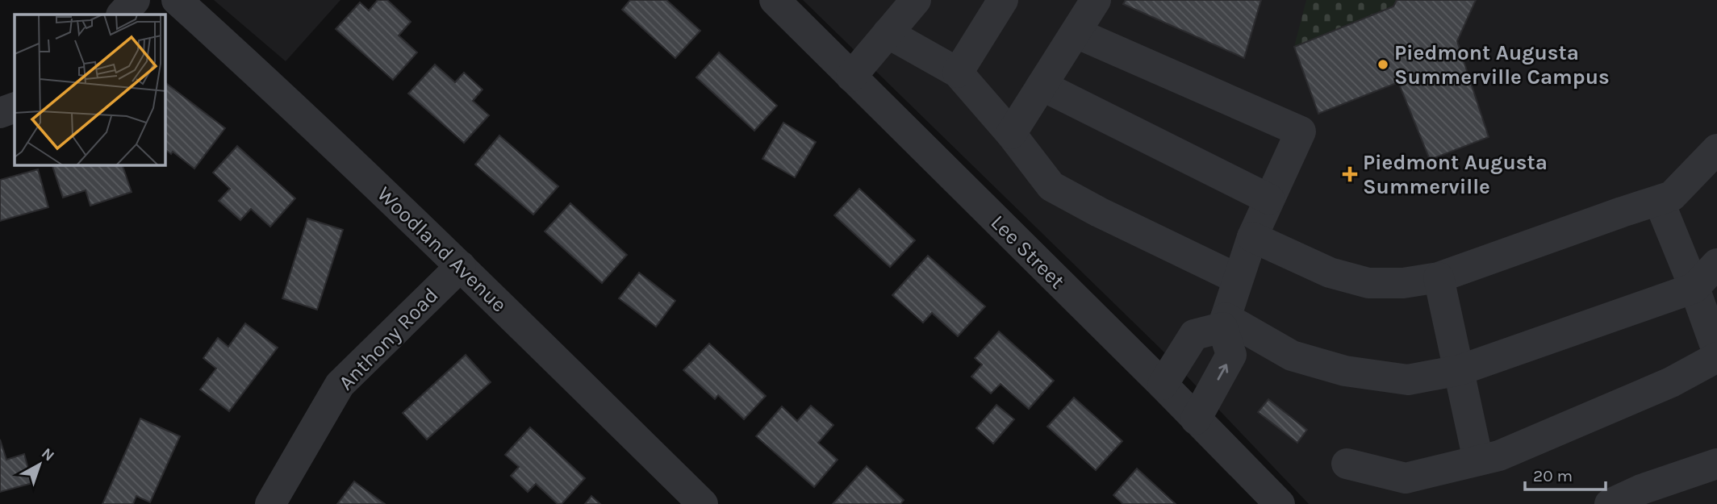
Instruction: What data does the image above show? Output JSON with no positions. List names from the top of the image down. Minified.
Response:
{"streets":{"street":["Woodland Avenue","Lee Street","Anthony Road"]},"crossings":[["Woodland Avenue","Anthony Road"]],"places":{"other":["Piedmont Augusta Summerville Campus"],"health":["Piedmont Augusta Summerville"]},"scale_bar":"20 m","north":"top right"}
